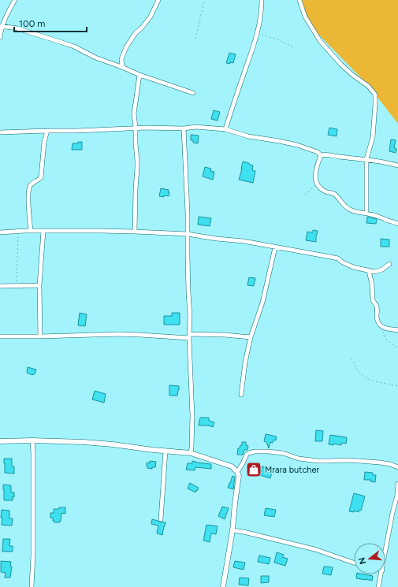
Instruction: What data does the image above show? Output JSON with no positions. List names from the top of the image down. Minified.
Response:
{"places":{"shop":["Mrara butcher"]},"scale_bar":"100 m","north":"left"}
